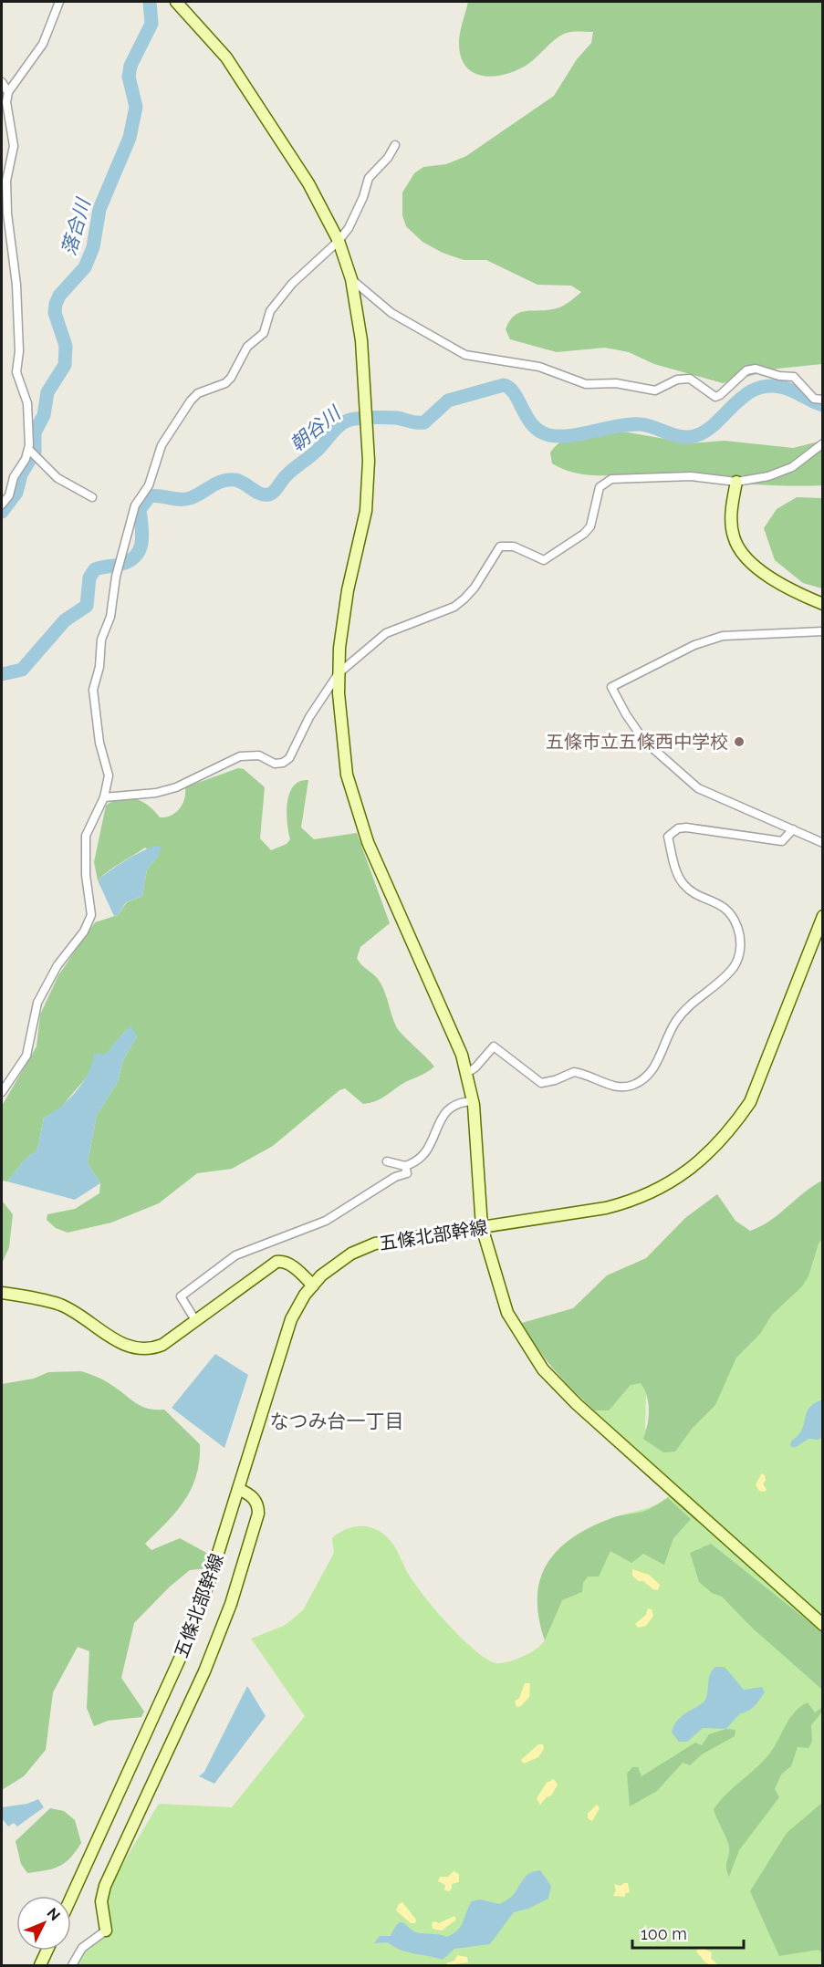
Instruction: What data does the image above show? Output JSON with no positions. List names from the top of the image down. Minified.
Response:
{"streets":{"street":["五條北部幹線"]},"districts":["なつみ台一丁目"],"water":["落合川","朝谷川"],"places":["五條市立五條西中学校"],"scale_bar":"100 m","north":"top right"}
